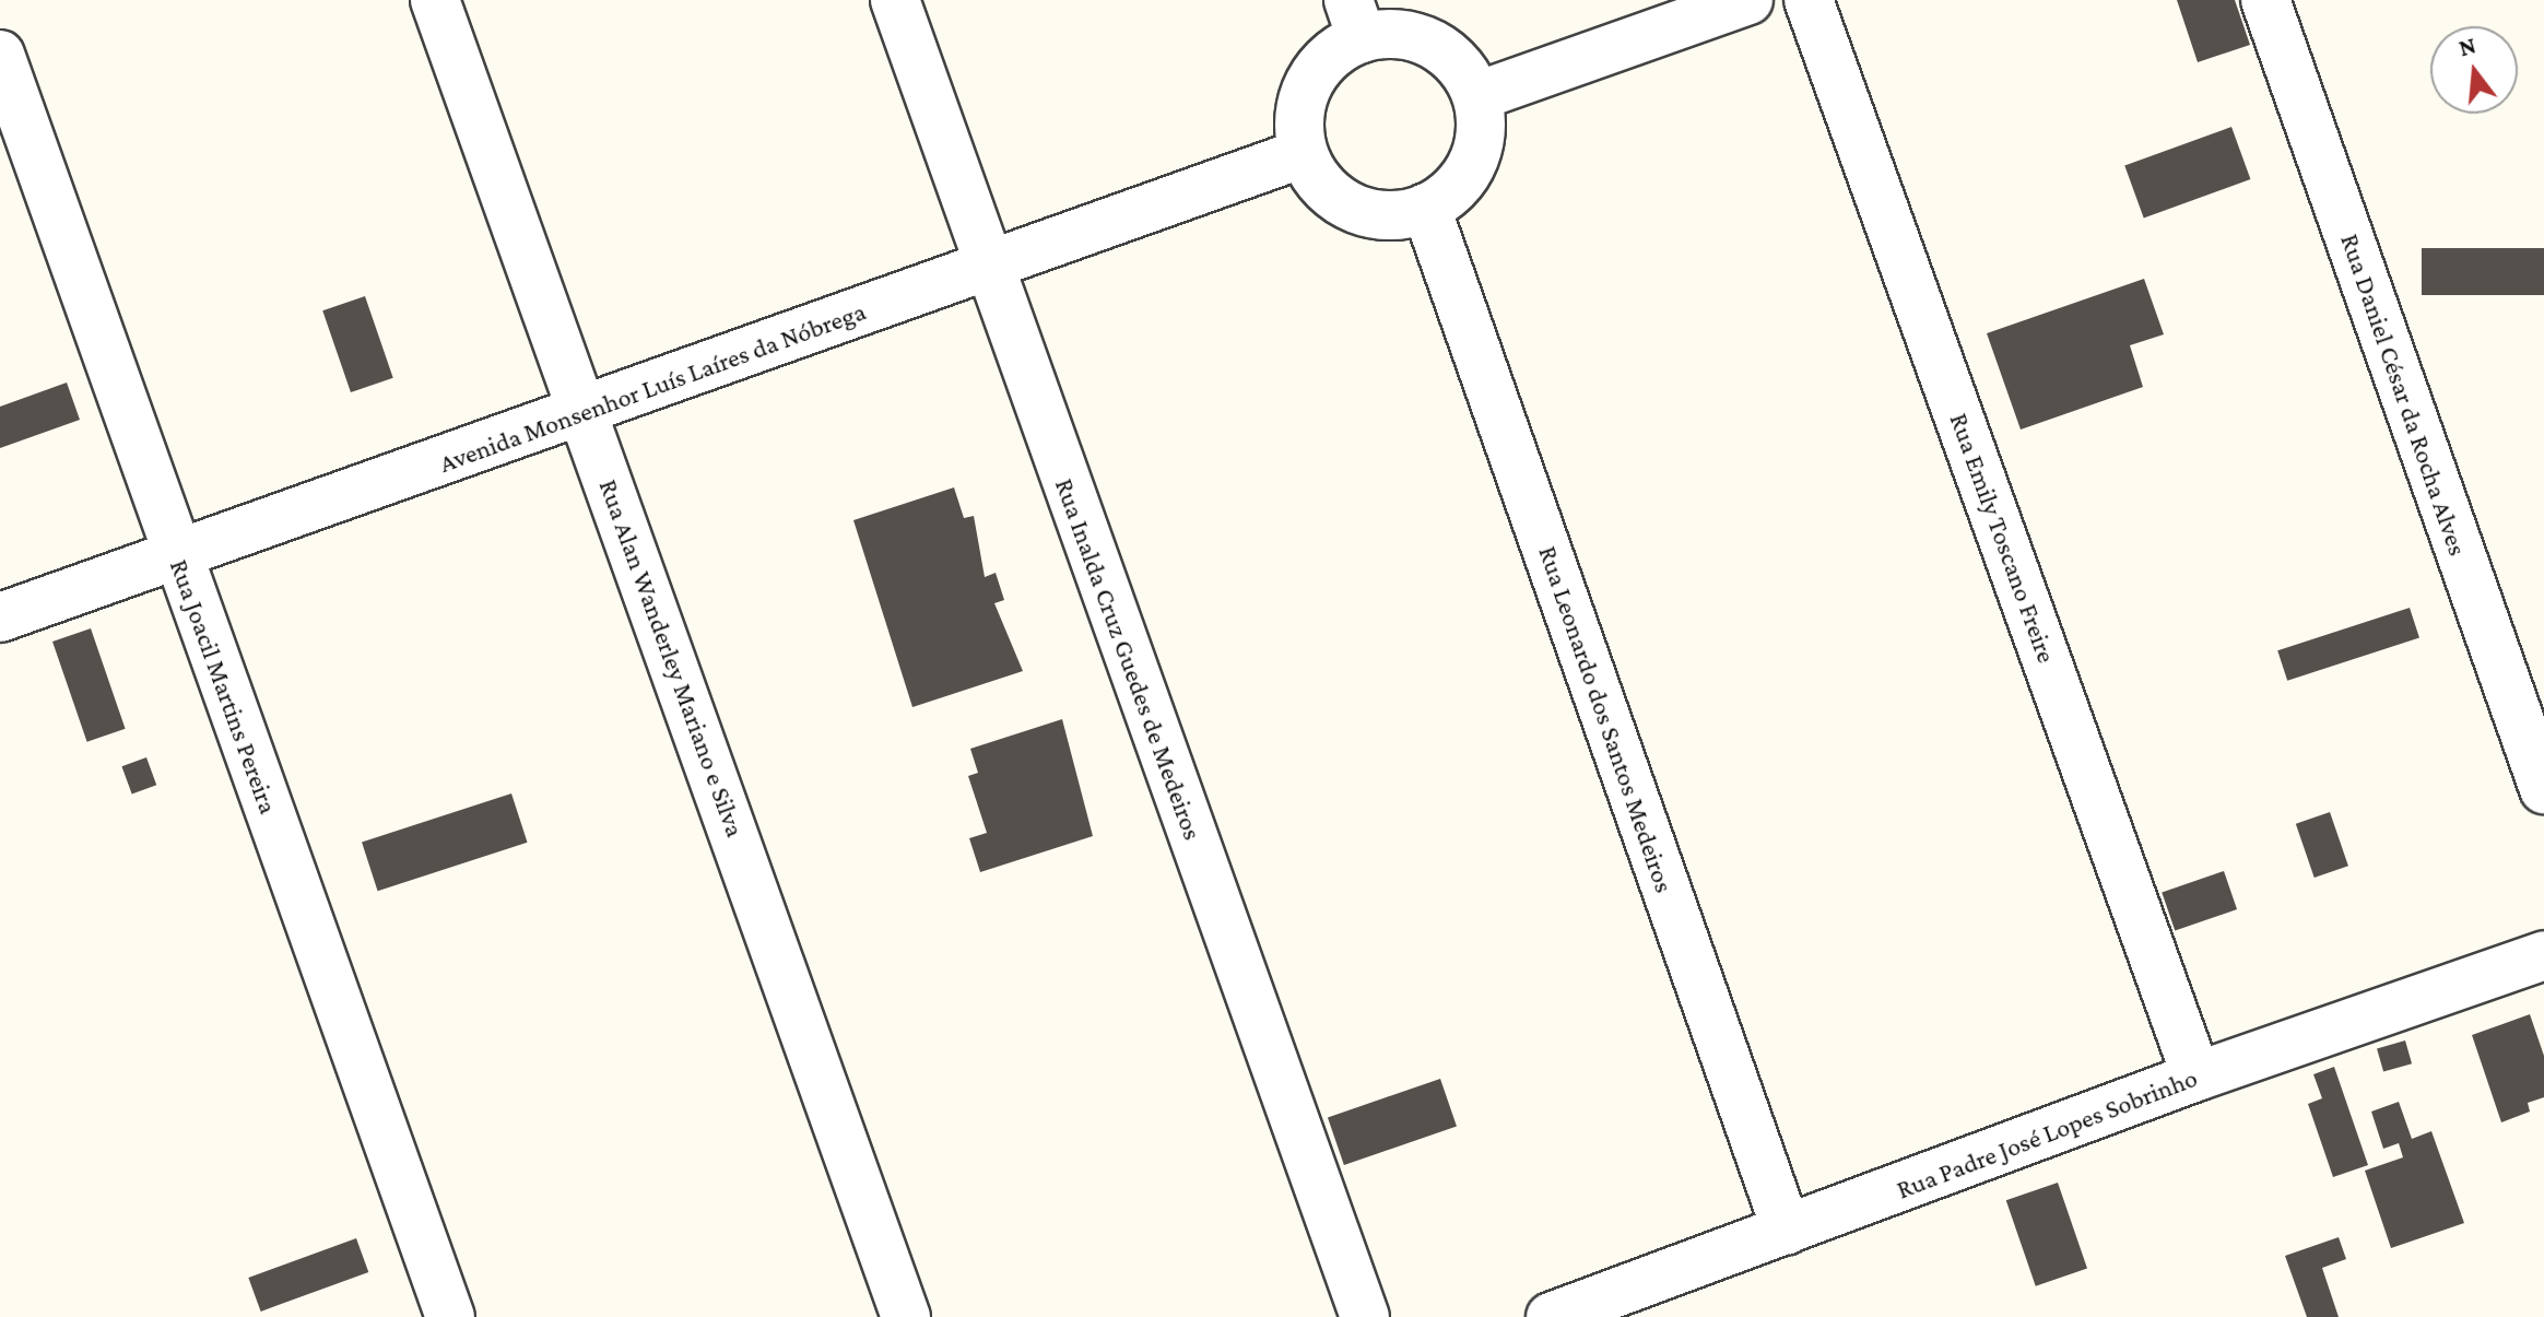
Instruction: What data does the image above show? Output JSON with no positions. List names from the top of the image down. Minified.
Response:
{"streets":{"street":["Avenida Monsenhor Luís Laíres da Nóbrega","Rua Daniel César da Rocha Alves","Rua Emily Toscano Freire","Rua Alan Wanderley Mariano e Silva","Rua Inalda Cruz Guedes de Medeiros","Rua Joacil Martins Pereira","Rua Leonardo dos Santos Medeiros","Rua Padre José Lopes Sobrinho"]},"crossings":[["Avenida Monsenhor Luís Laíres da Nóbrega","Rua Alan Wanderley Mariano e Silva"],["Avenida Monsenhor Luís Laíres da Nóbrega","Rua Inalda Cruz Guedes de Medeiros"],["Avenida Monsenhor Luís Laíres da Nóbrega","Rua Joacil Martins Pereira"],["Avenida Monsenhor Luís Laíres da Nóbrega","Rua Leonardo dos Santos Medeiros"],["Rua Emily Toscano Freire","Rua Padre José Lopes Sobrinho"],["Rua Leonardo dos Santos Medeiros","Rua Padre José Lopes Sobrinho"]],"north":"top"}
